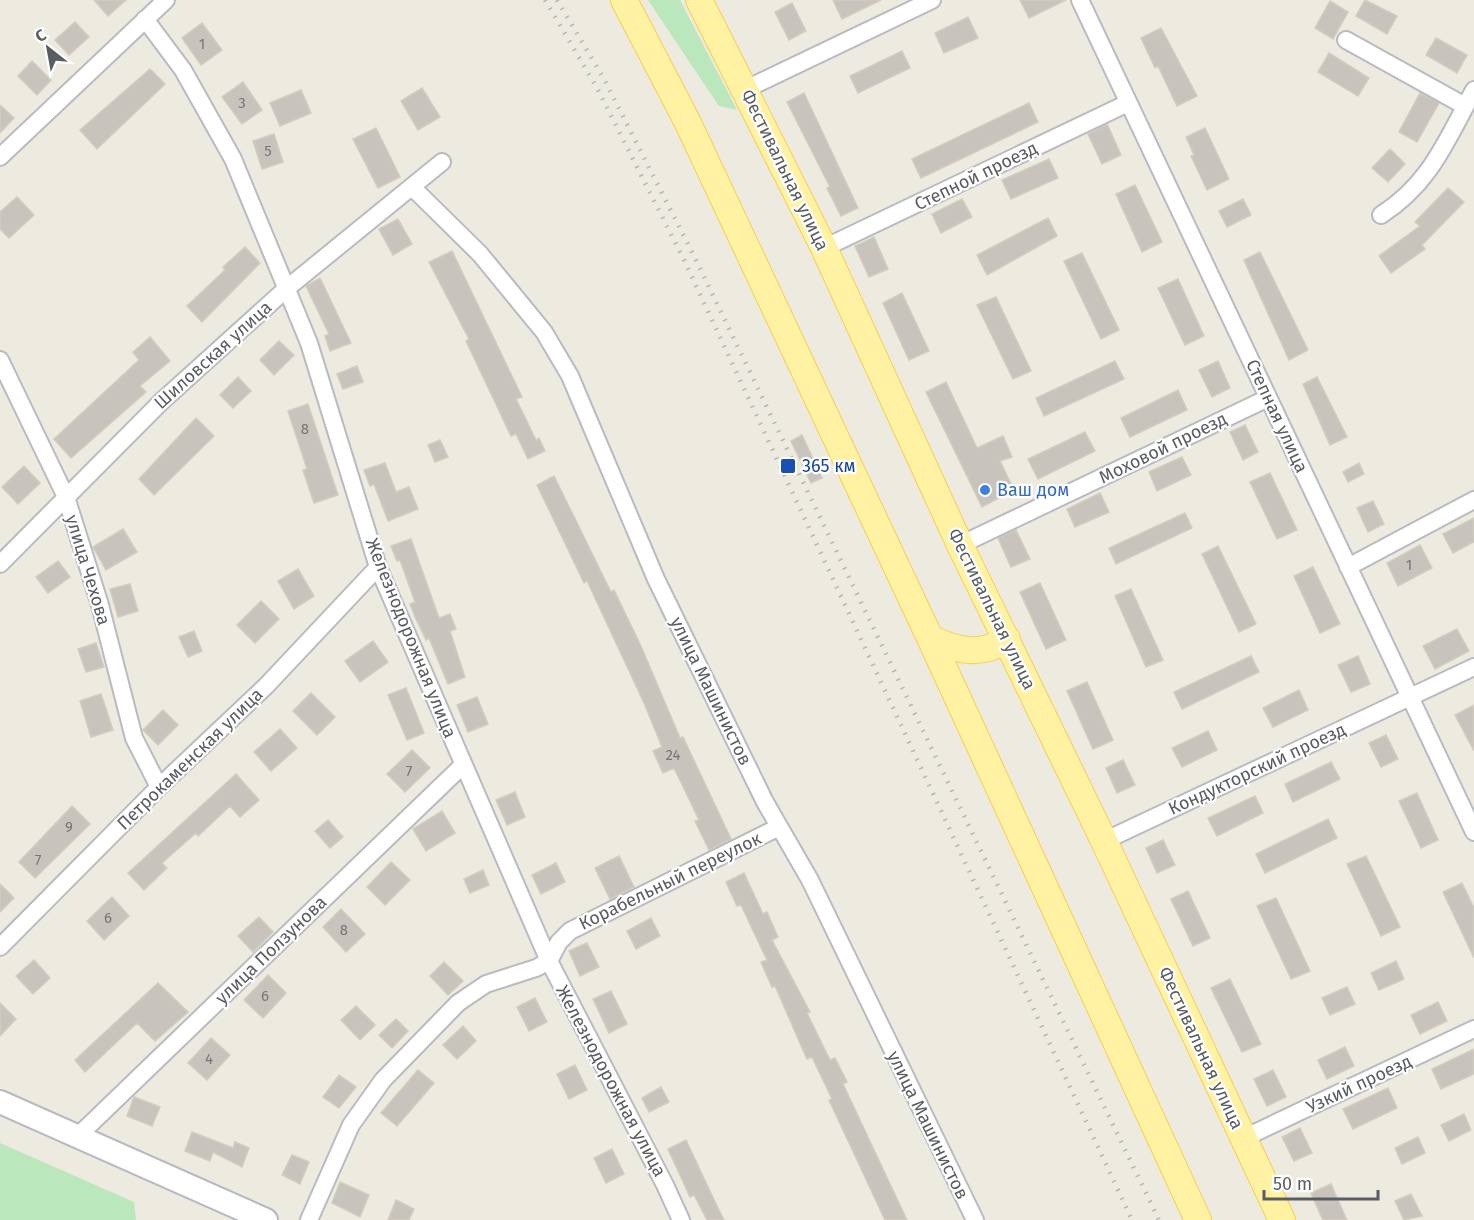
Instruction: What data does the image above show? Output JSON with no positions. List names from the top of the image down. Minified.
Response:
{"streets":{"main road":["Фестивальная улица"],"street":["Степной проезд","Шиловская улица","Степная улица","Моховой проезд","улица Чехова","Железнодорожная улица","улица Машинистов","Петрокаменская улица","Кондукторский проезд","Корабельный переулок","улица Ползунова","Узкий проезд"]},"crossings":[["Фестивальная улица","Степной проезд"],["Фестивальная улица","Моховой проезд"],["Фестивальная улица","Кондукторский проезд"],["Фестивальная улица","Узкий проезд"],["Степной проезд","Степная улица"],["Шиловская улица","улица Чехова"],["Шиловская улица","Железнодорожная улица"],["Шиловская улица","улица Машинистов"],["Степная улица","Моховой проезд"],["Степная улица","Кондукторский проезд"],["улица Чехова","Петрокаменская улица"],["Железнодорожная улица","Петрокаменская улица"],["Железнодорожная улица","Корабельный переулок"],["Железнодорожная улица","улица Ползунова"],["улица Машинистов","Корабельный переулок"]],"places":{"transit":["365 км"],"other":["Ваш дом"]},"house_numbers":["1","3","5","8","1","24","7","9","7","6","8","6","4"],"scale_bar":"50 m","north":"top left"}
